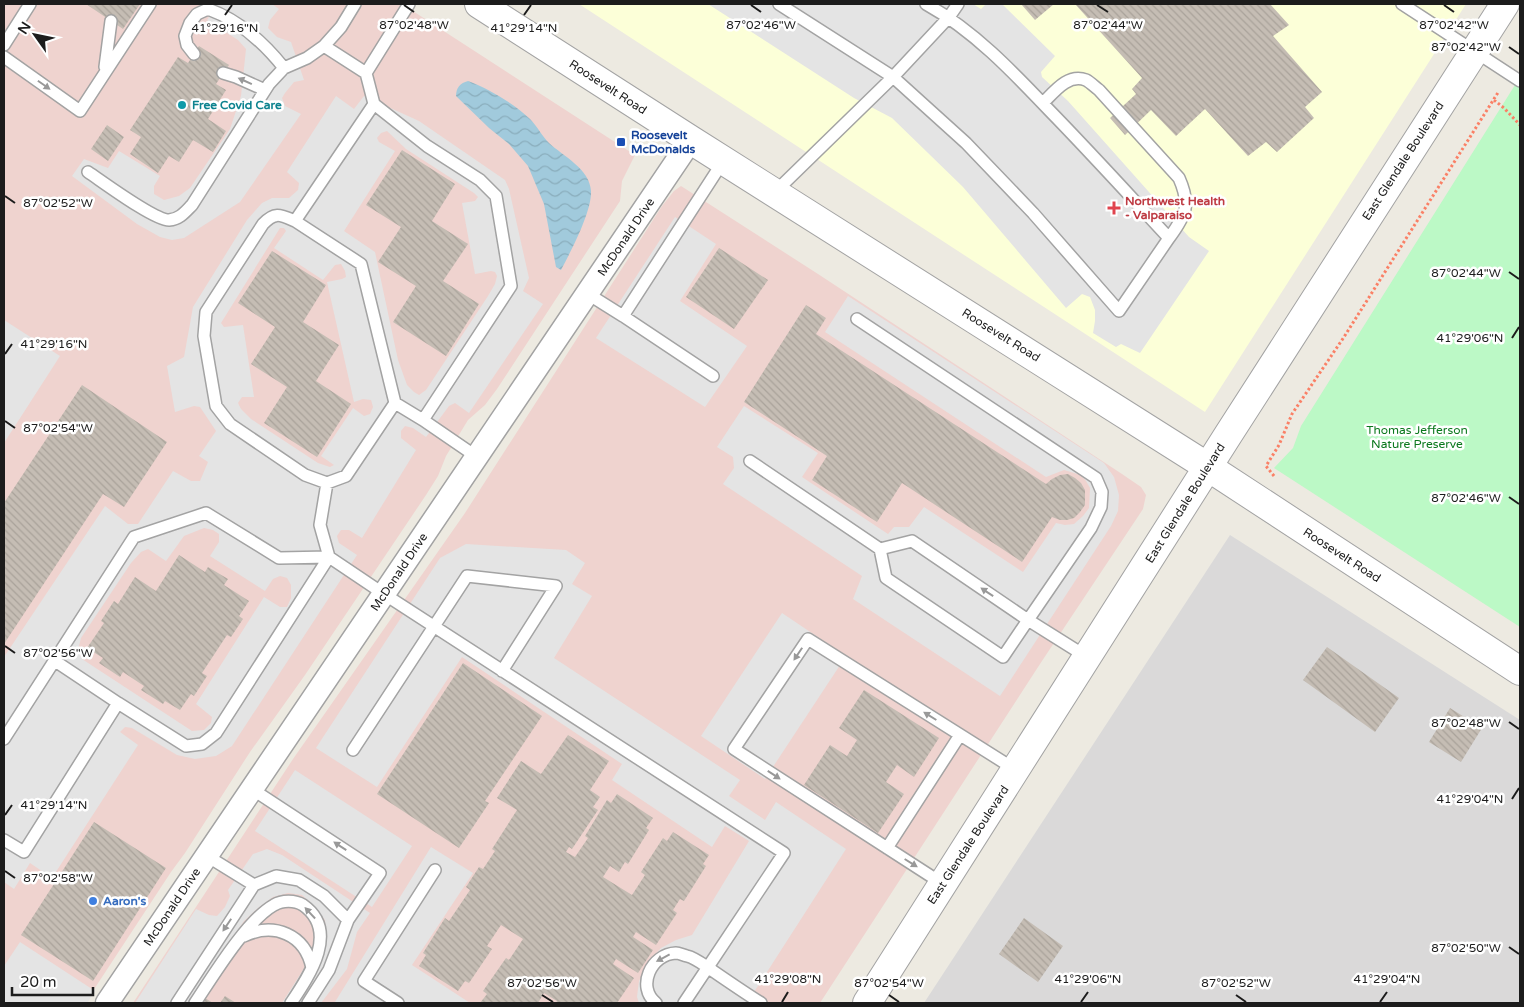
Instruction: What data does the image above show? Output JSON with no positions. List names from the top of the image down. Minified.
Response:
{"streets":{"street":["Roosevelt Road","East Glendale Boulevard","McDonald Drive"]},"crossings":[["Roosevelt Road","East Glendale Boulevard"],["Roosevelt Road","McDonald Drive"]],"parks":["Thomas Jefferson Nature Preserve"],"places":{"other":["Free Covid Care","Aaron's"],"transit":["Roosevelt McDonalds"],"health":["Northwest Health - Valparaiso"]},"scale_bar":"20 m","north":"top left","coordinates":["87°02'48\"W","87°02'46\"W","87°02'44\"W","87°02'42\"W","41°29'16\"N","41°29'14\"N","87°02'52\"W","41°29'06\"N","87°02'54\"W","87°02'56\"W","41°29'04\"N","87°02'58\"W","87°02'50\"W","41°29'08\"N"]}
